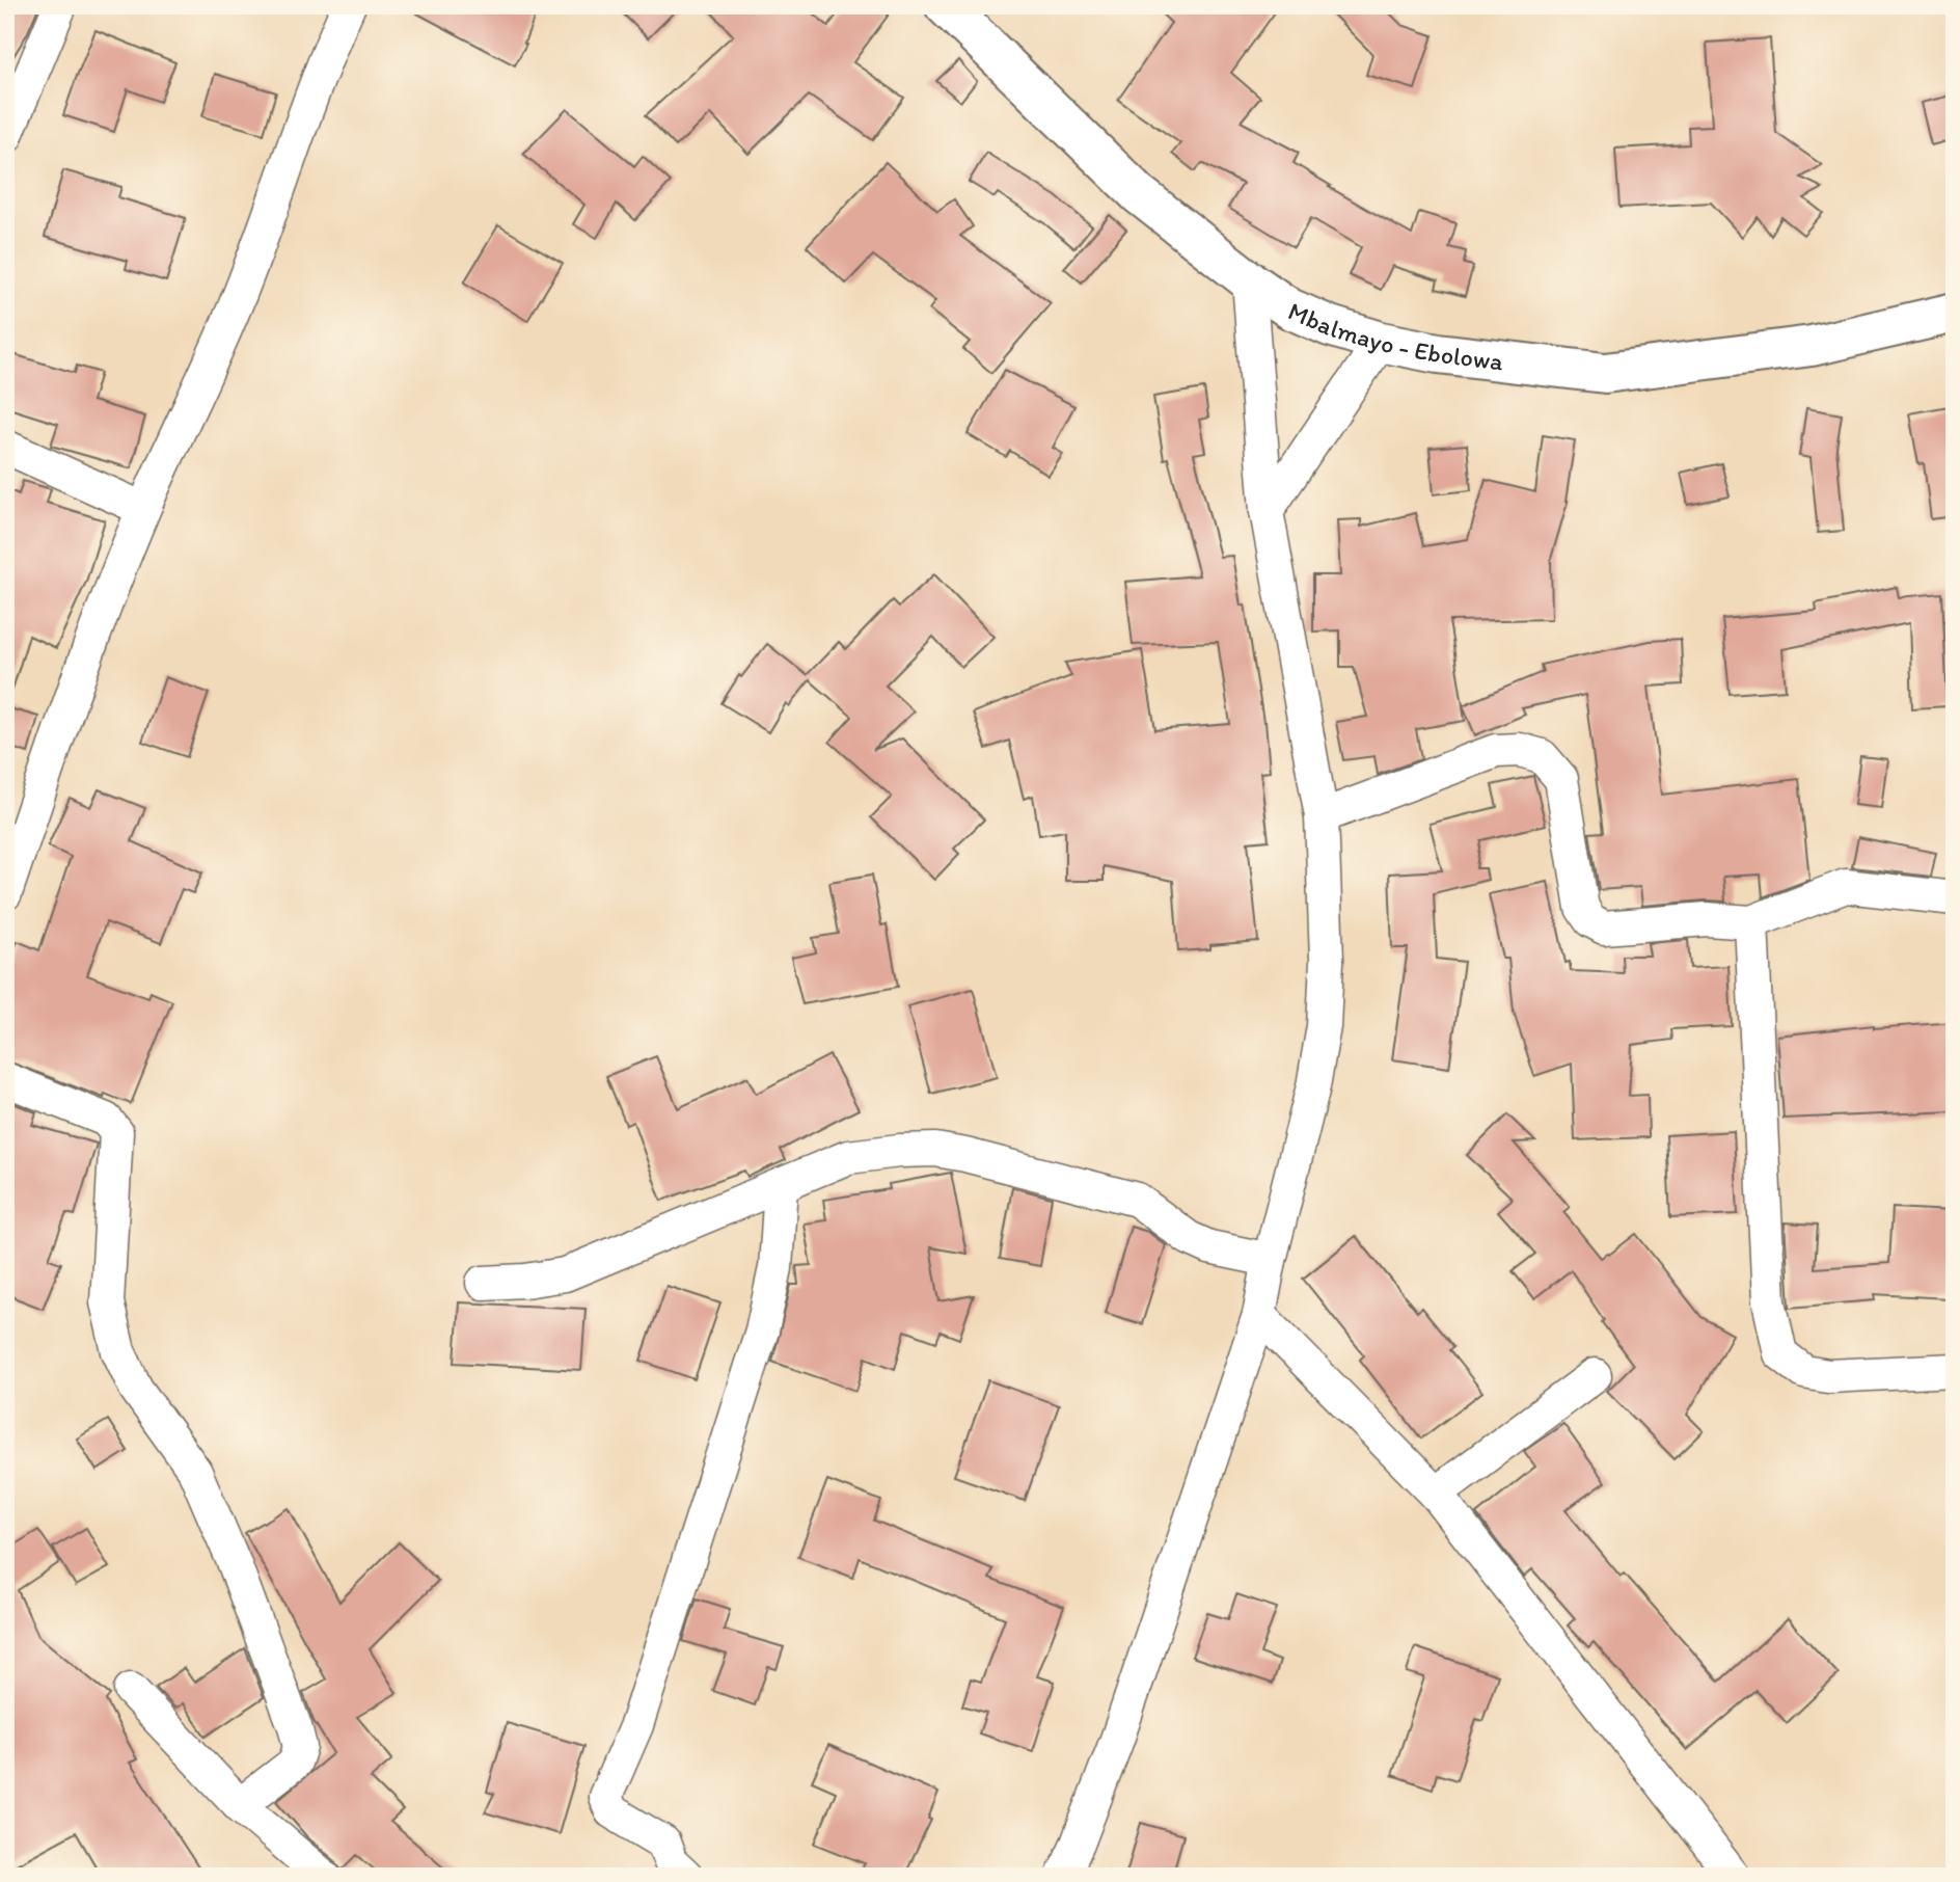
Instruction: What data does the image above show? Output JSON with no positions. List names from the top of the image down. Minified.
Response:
{"streets":{"highway":["Mbalmayo - Ebolowa"]}}
